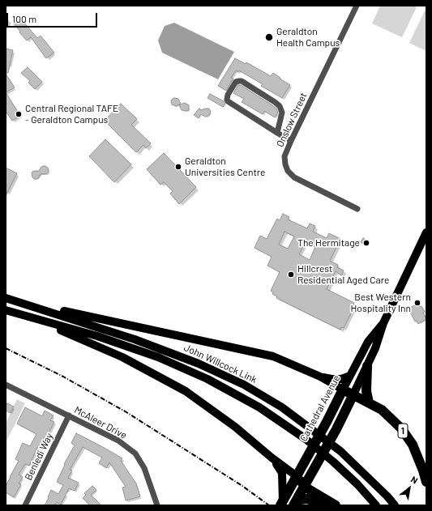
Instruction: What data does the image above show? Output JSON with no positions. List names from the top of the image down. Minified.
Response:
{"streets":{"highway":["Cathedral Avenue","1"],"main road":["John Willcock Link"],"street":["Onslow Street","McAleer Drive","Benledi Way"]},"crossings":[["Cathedral Avenue","1"],["McAleer Drive","Benledi Way"]],"places":["Geraldton Health Campus","Central Regional TAFE - Geraldton Campus","Geraldton Universities Centre","The Hermitage","Hillcrest Residential Aged Care","Best Western Hospitality Inn"],"scale_bar":"100 m","north":"top right"}
